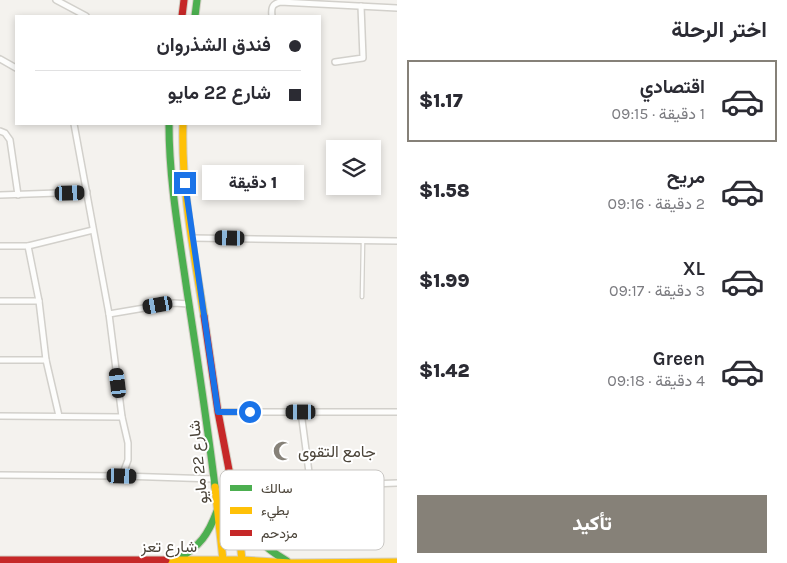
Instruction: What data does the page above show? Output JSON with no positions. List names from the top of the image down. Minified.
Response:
{"streets":{"main road":["شارع 22 مايو","شارع تعز"]},"crossings":[["شارع 22 مايو","شارع تعز"]],"places":{"mosque":["جامع التقوى"]},"legend":["سالك","بطيء","مزدحم"],"page":{"heading":"اختر الرحلة","banner":["فندق الشذروان","شارع 22 مايو"],"list":[{"name":"اقتصادي","note":"1 دقيقة · 09:15","value":"$1.17"},{"name":"مريح","note":"2 دقيقة · 09:16","value":"$1.58"},{"name":"XL","note":"3 دقيقة · 09:17","value":"$1.99"},{"name":"Green","note":"4 دقيقة · 09:18","value":"$1.42"}],"bubble":"1 دقيقة","buttons":"تأكيد"}}
